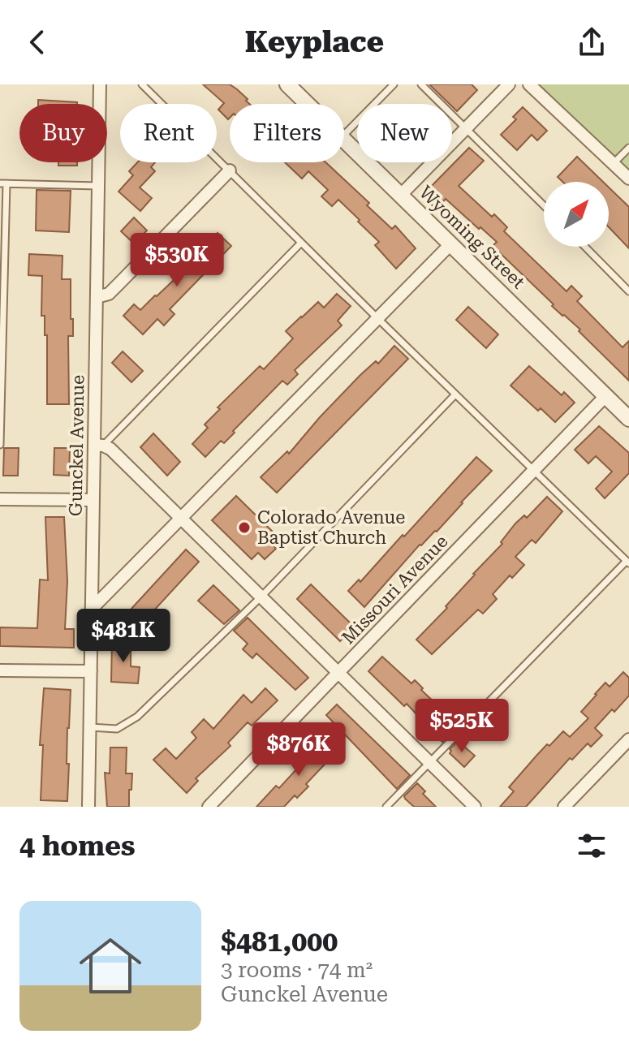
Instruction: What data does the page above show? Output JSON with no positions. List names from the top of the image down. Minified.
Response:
{"streets":{"street":["Wyoming Street","Gunckel Avenue","Missouri Avenue"]},"crossings":[["Wyoming Street","Missouri Avenue"]],"places":["Colorado Avenue Baptist Church"],"north":"top right","page":{"header":"Keyplace","chip":["Buy","Rent","Filters","New"],"price":["$530K","$481K","$525K","$876K"],"heading":"4 homes","list":[{"name":"$481,000","note":"3 rooms · 74 m² · Gunckel Avenue"}]}}
